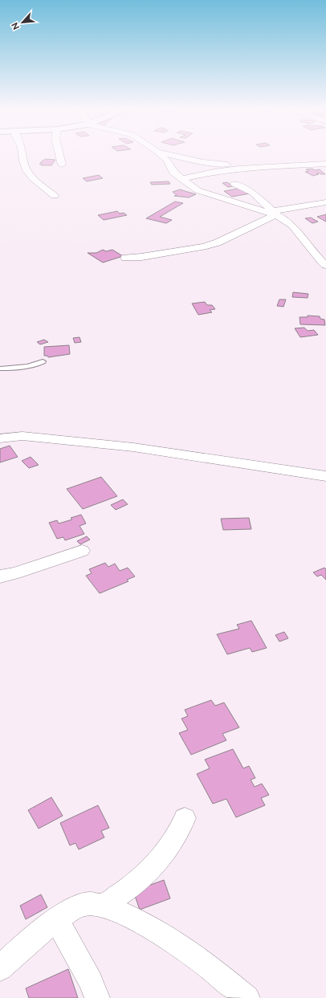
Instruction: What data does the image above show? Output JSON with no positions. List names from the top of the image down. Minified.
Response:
{"north":"bottom left"}
